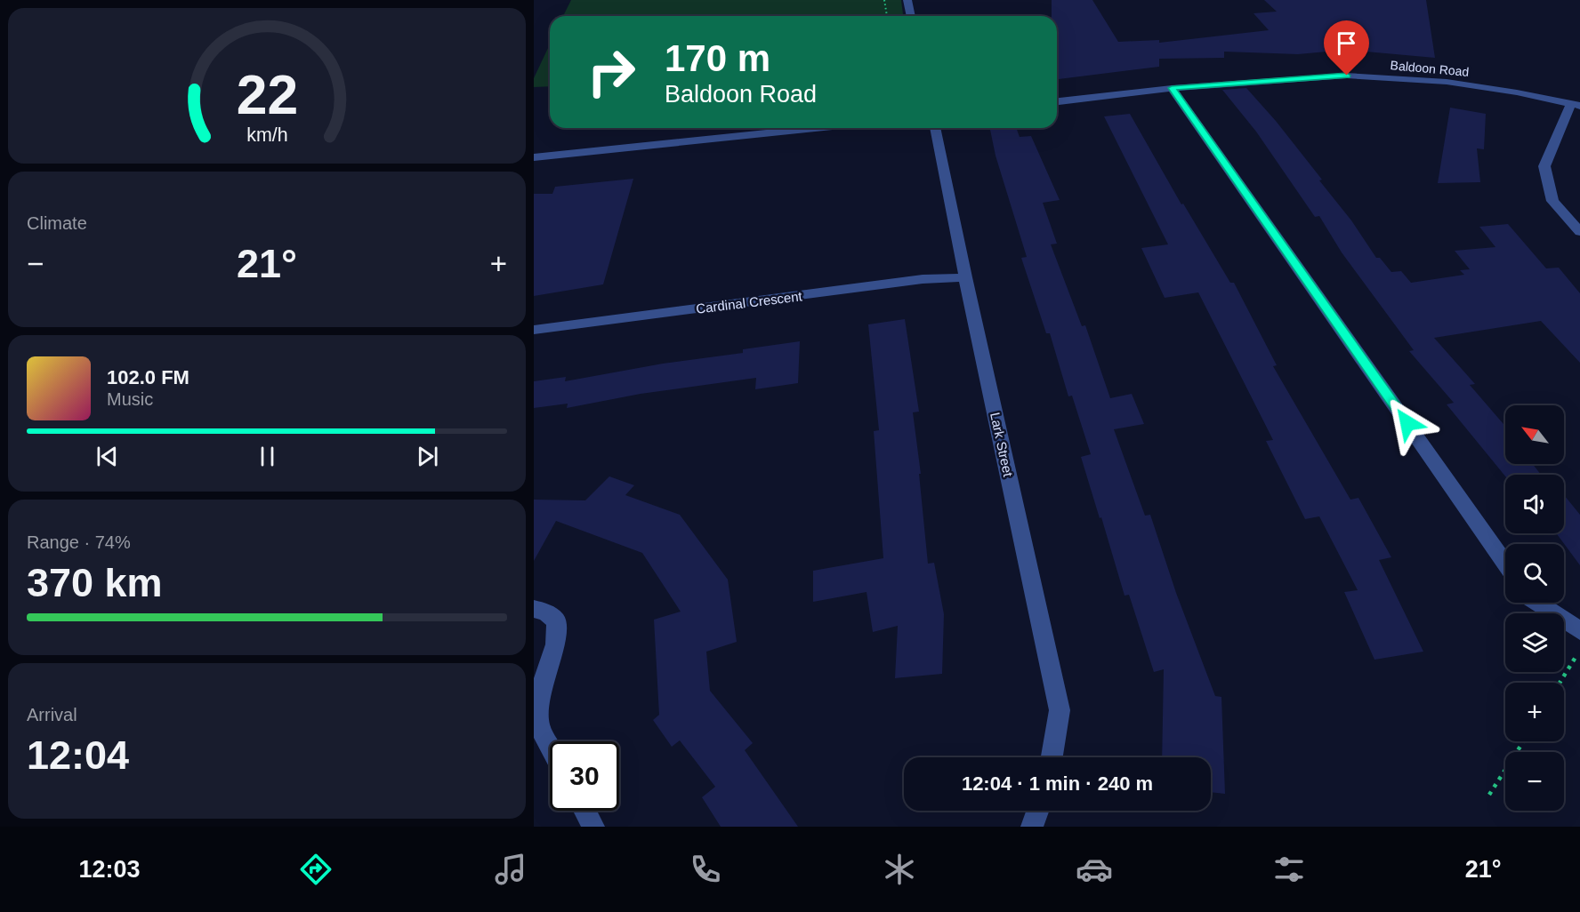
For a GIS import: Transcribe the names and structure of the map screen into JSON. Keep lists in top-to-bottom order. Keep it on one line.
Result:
{"streets":{"street":["Baldoon Road","Cardinal Crescent","Lark Street"]},"crossings":[["Cardinal Crescent","Lark Street"]],"north":"top left","page":{"turn":["170 m","Baldoon Road"],"tile":["Climate",["Range · 74%","370 km"],["Arrival","12:04"]],"heat":["−","21°","+"],"song":["102.0 FM","Music"],"map_buttons":["+","−"],"limit":"30","trip":"12:04 · 1 min · 240 m","tabs":["12:03","21°"],"gauge":["22","km/h"]}}
